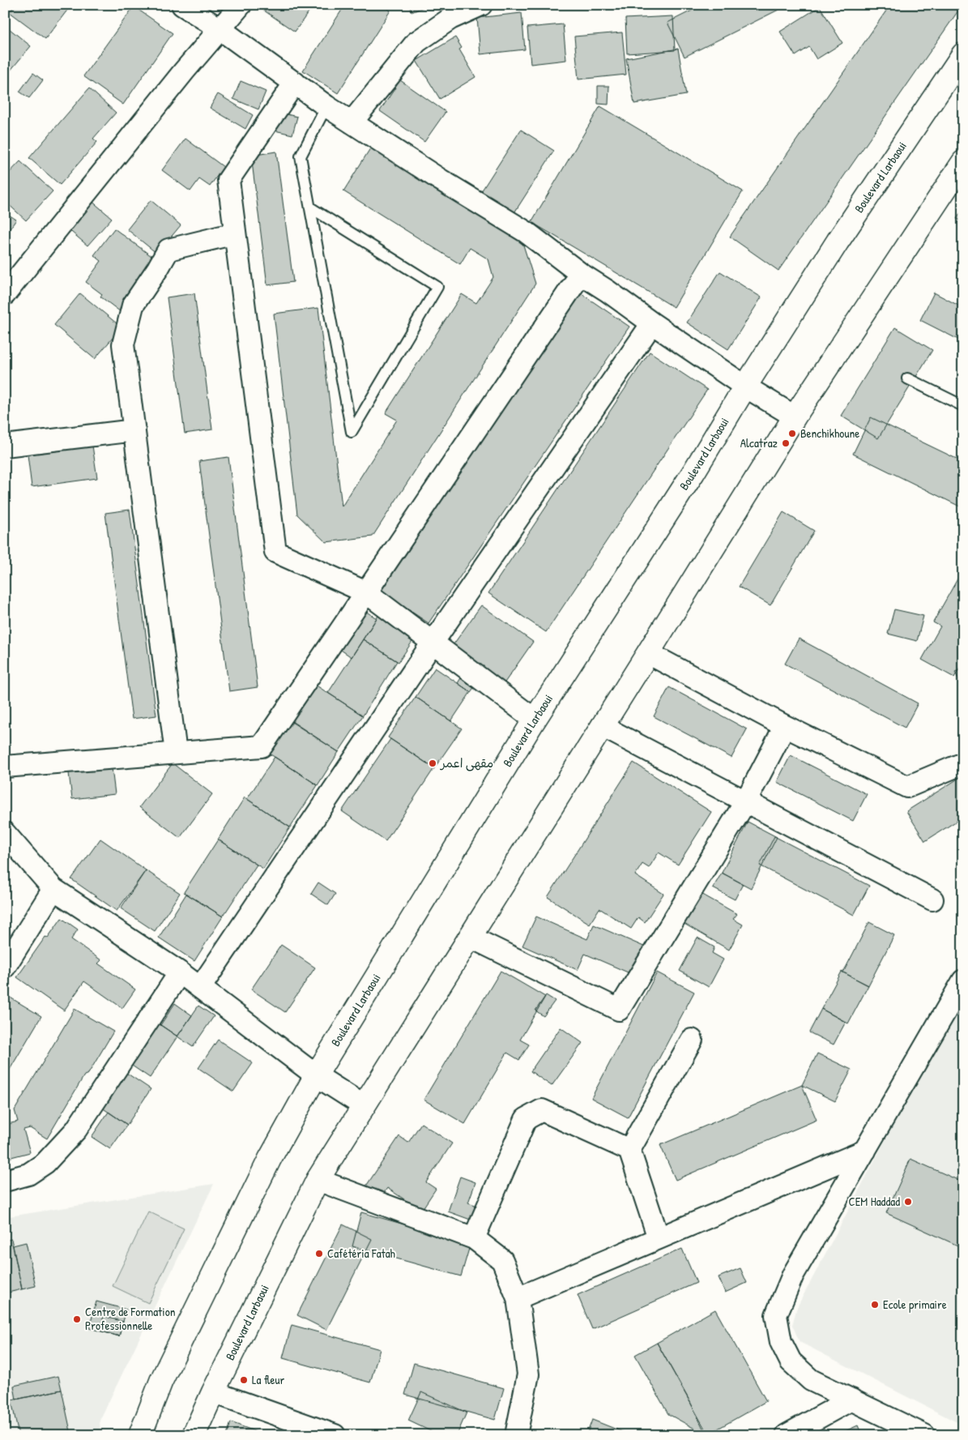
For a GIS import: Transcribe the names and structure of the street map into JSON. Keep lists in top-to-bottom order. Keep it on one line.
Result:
{"streets":{"main road":["Boulevard Larbaoui"]},"places":["Benchikhoune","Alcatraz","مقهى اعمر","CEM Haddad","Cafétéria Fatah","Ecole primaire","Centre de Formation Professionnelle","La fleur"]}
